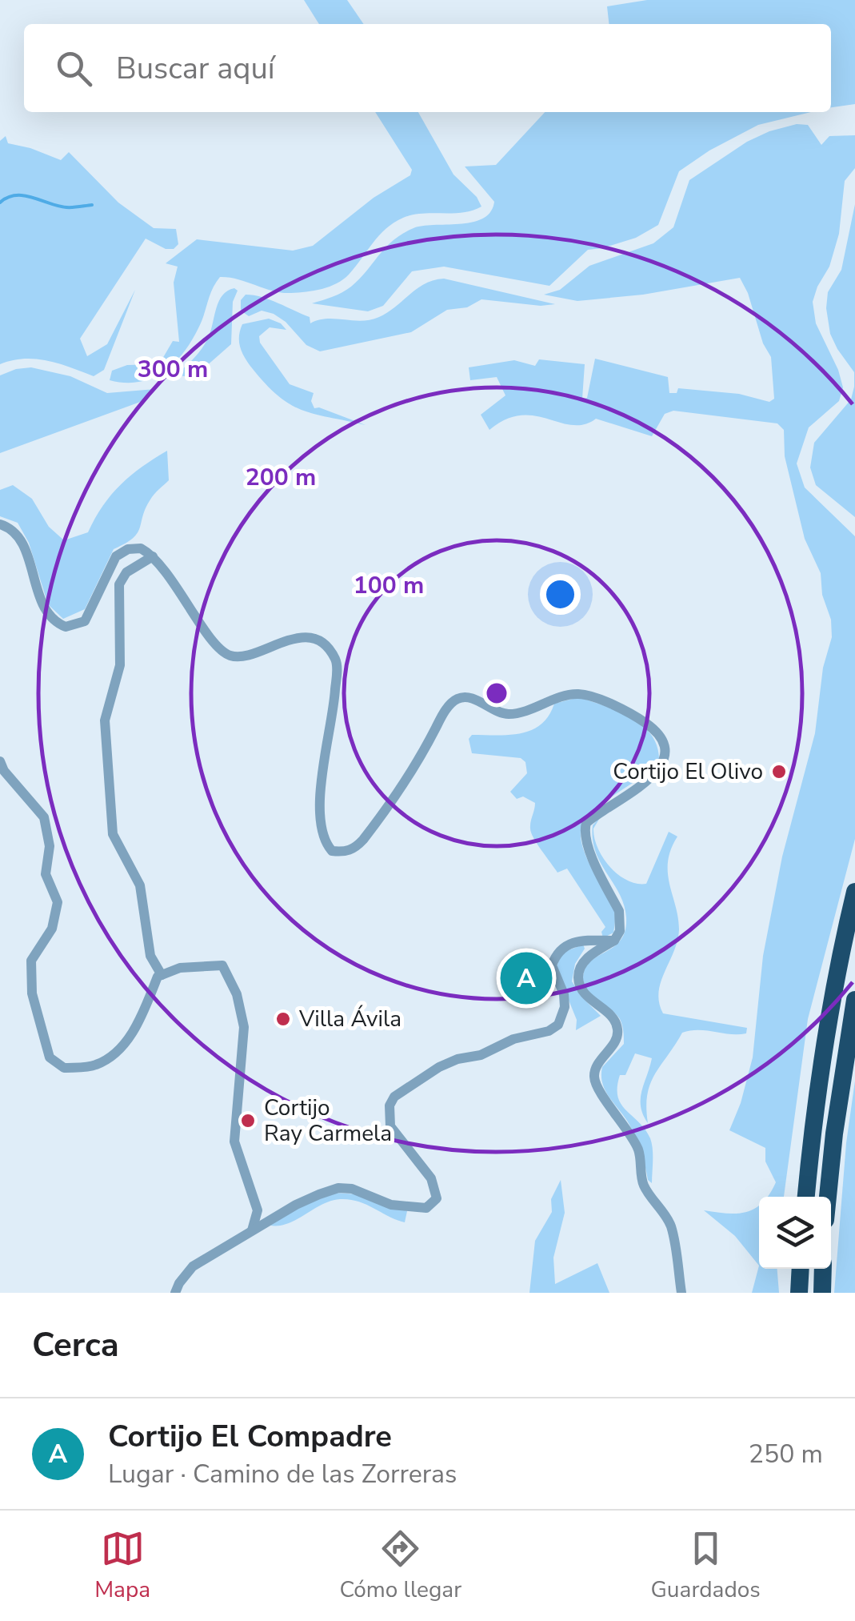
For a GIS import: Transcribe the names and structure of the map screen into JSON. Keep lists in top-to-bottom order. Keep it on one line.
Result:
{"places":["Cortijo El Olivo","Villa Ávila","Cortijo Ray Carmela"],"page":{"search":"Buscar aquí","pins":"A","heading":"Cerca","list":[{"mark":"A","name":"Cortijo El Compadre","note":"Lugar · Camino de las Zorreras","value":"250 m"}],"nav":["Mapa","Cómo llegar","Guardados"]},"rings":["300 m","200 m","100 m"]}
